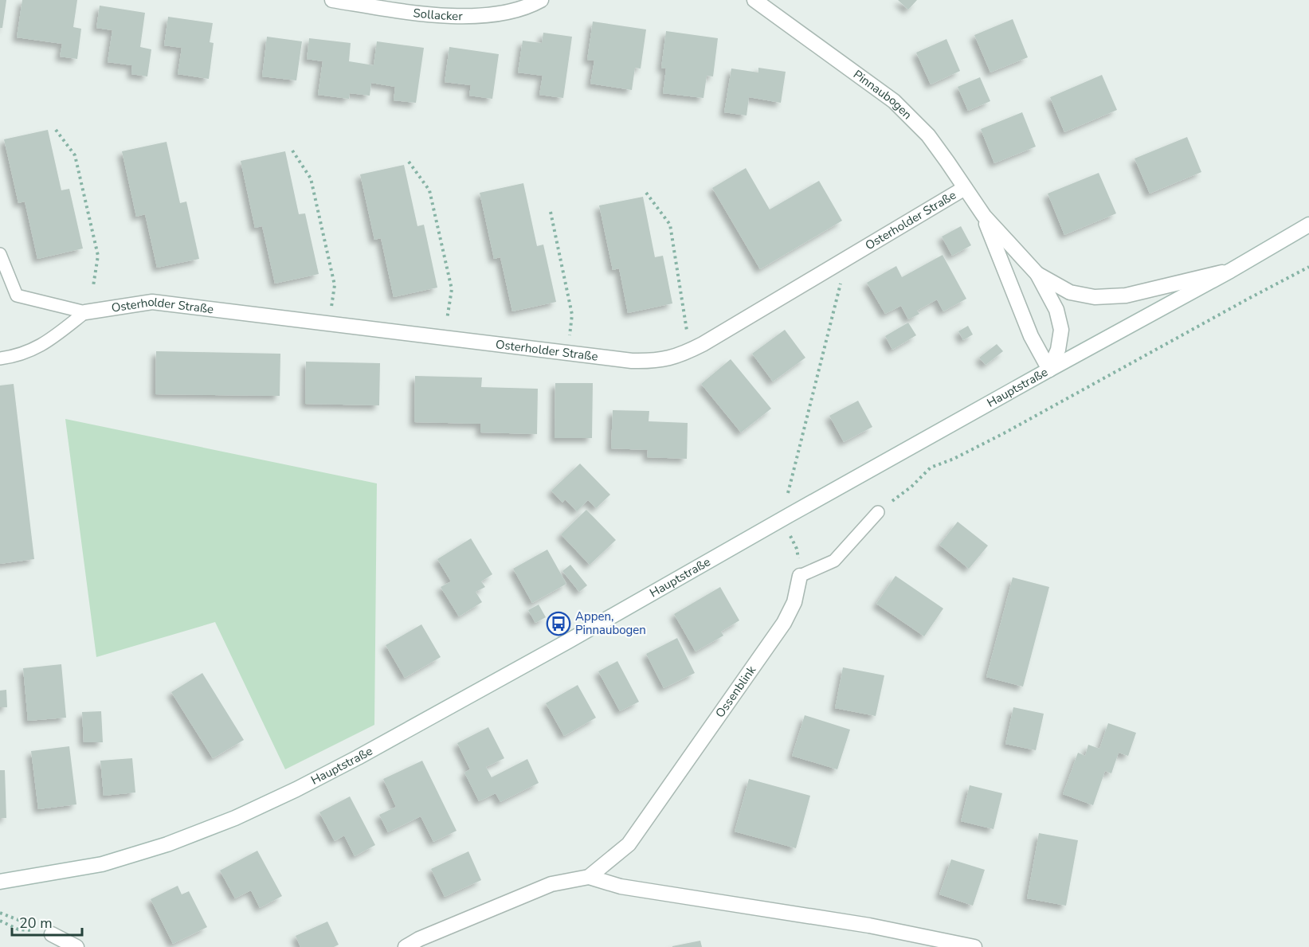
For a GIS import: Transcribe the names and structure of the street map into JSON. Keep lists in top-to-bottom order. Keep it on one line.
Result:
{"streets":{"street":["Sollacker","Pinnaubogen","Osterholder Straße","Hauptstraße","Ossenblink"]},"crossings":[["Pinnaubogen","Osterholder Straße"],["Pinnaubogen","Hauptstraße"]],"places":{"bus stop":["Appen, Pinnaubogen"]},"scale_bar":"20 m"}
